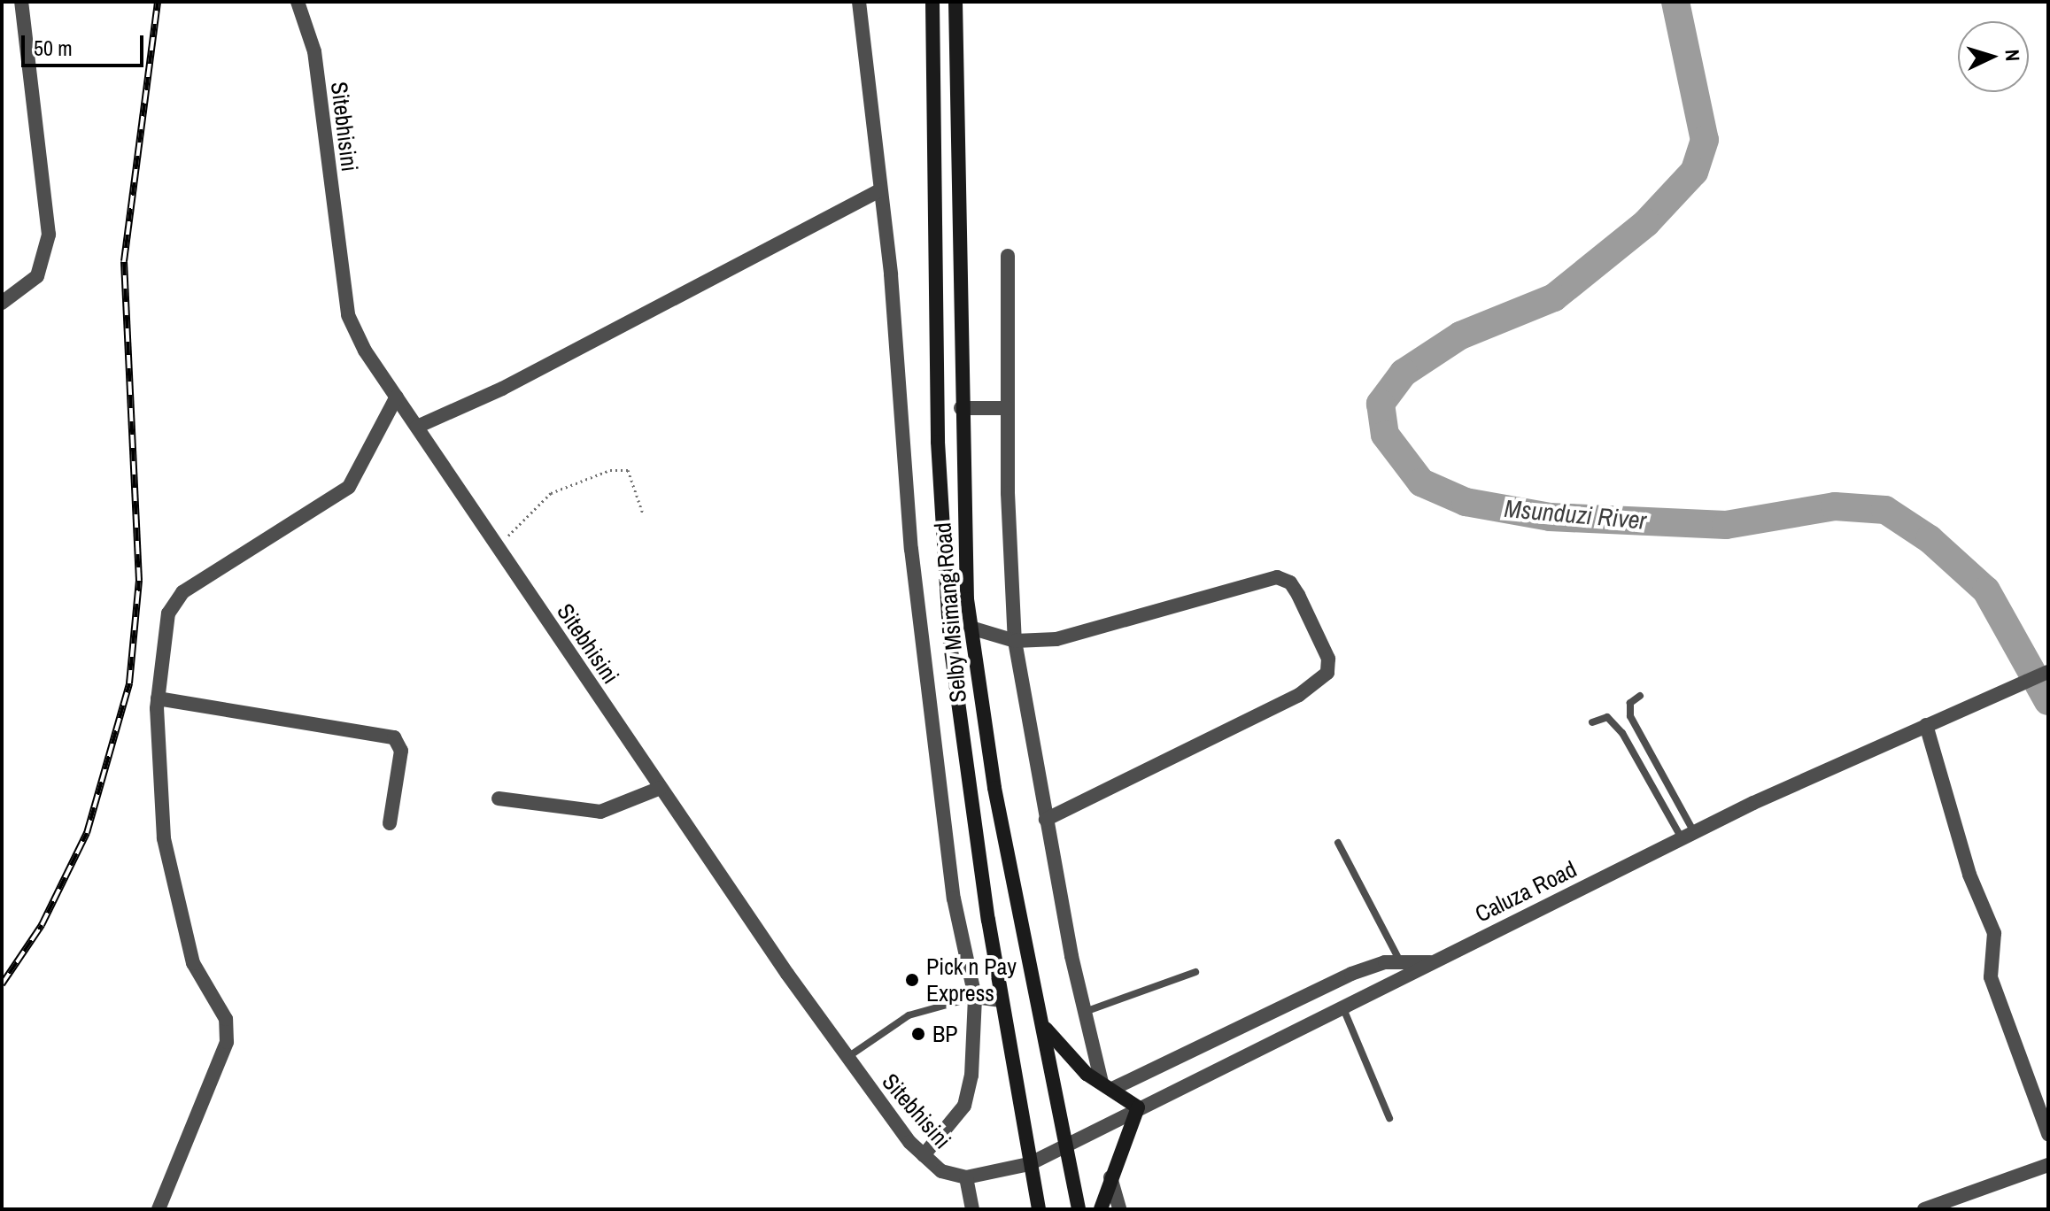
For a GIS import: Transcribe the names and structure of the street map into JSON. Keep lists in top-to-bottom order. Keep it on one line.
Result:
{"streets":{"main road":["Selby Msimang Road"],"street":["Sitebhisini","Caluza Road"]},"crossings":[["Selby Msimang Road","Caluza Road"]],"water":["Msunduzi River"],"places":["Pick n Pay Express","BP"],"scale_bar":"50 m","north":"right"}
